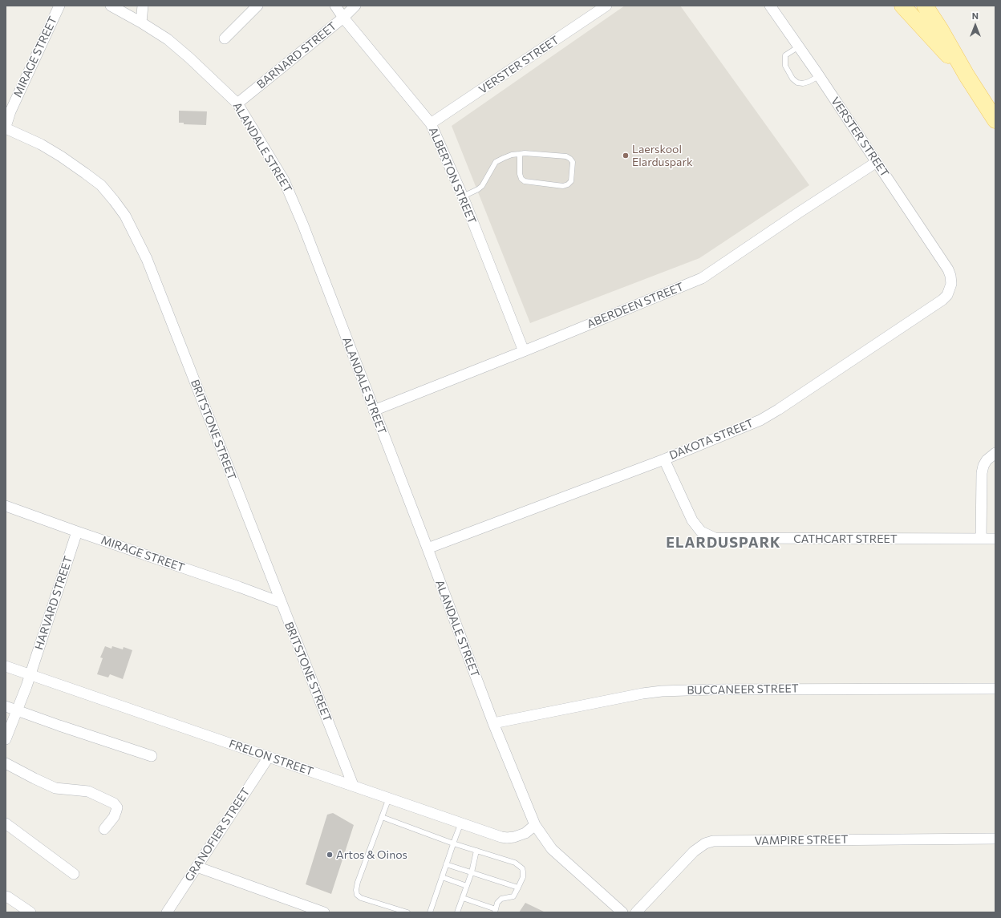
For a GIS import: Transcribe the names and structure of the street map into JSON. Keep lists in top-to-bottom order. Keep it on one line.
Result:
{"streets":{"street":["BARNARD STREET","MIRAGE STREET","VERSTER STREET","ALANDALE STREET","ALBERTON STREET","ABERDEEN STREET","BRITSTONE STREET","DAKOTA STREET","CATHCART STREET","HARVARD STREET","BUCCANEER STREET","FRELON STREET","GRANOFIER STREET","VAMPIRE STREET"]},"crossings":[["BARNARD STREET","ALANDALE STREET"],["BARNARD STREET","ALBERTON STREET"],["MIRAGE STREET","BRITSTONE STREET"],["MIRAGE STREET","HARVARD STREET"],["VERSTER STREET","ALBERTON STREET"],["VERSTER STREET","ABERDEEN STREET"],["VERSTER STREET","DAKOTA STREET"],["ALANDALE STREET","ABERDEEN STREET"],["ALANDALE STREET","DAKOTA STREET"],["ALANDALE STREET","BUCCANEER STREET"],["ALANDALE STREET","FRELON STREET"],["ALBERTON STREET","ABERDEEN STREET"],["BRITSTONE STREET","FRELON STREET"],["DAKOTA STREET","CATHCART STREET"],["HARVARD STREET","FRELON STREET"],["FRELON STREET","GRANOFIER STREET"]],"districts":["ELARDUSPARK"],"places":["Laerskool Elarduspark","Artos & Oinos"],"north":"top"}
